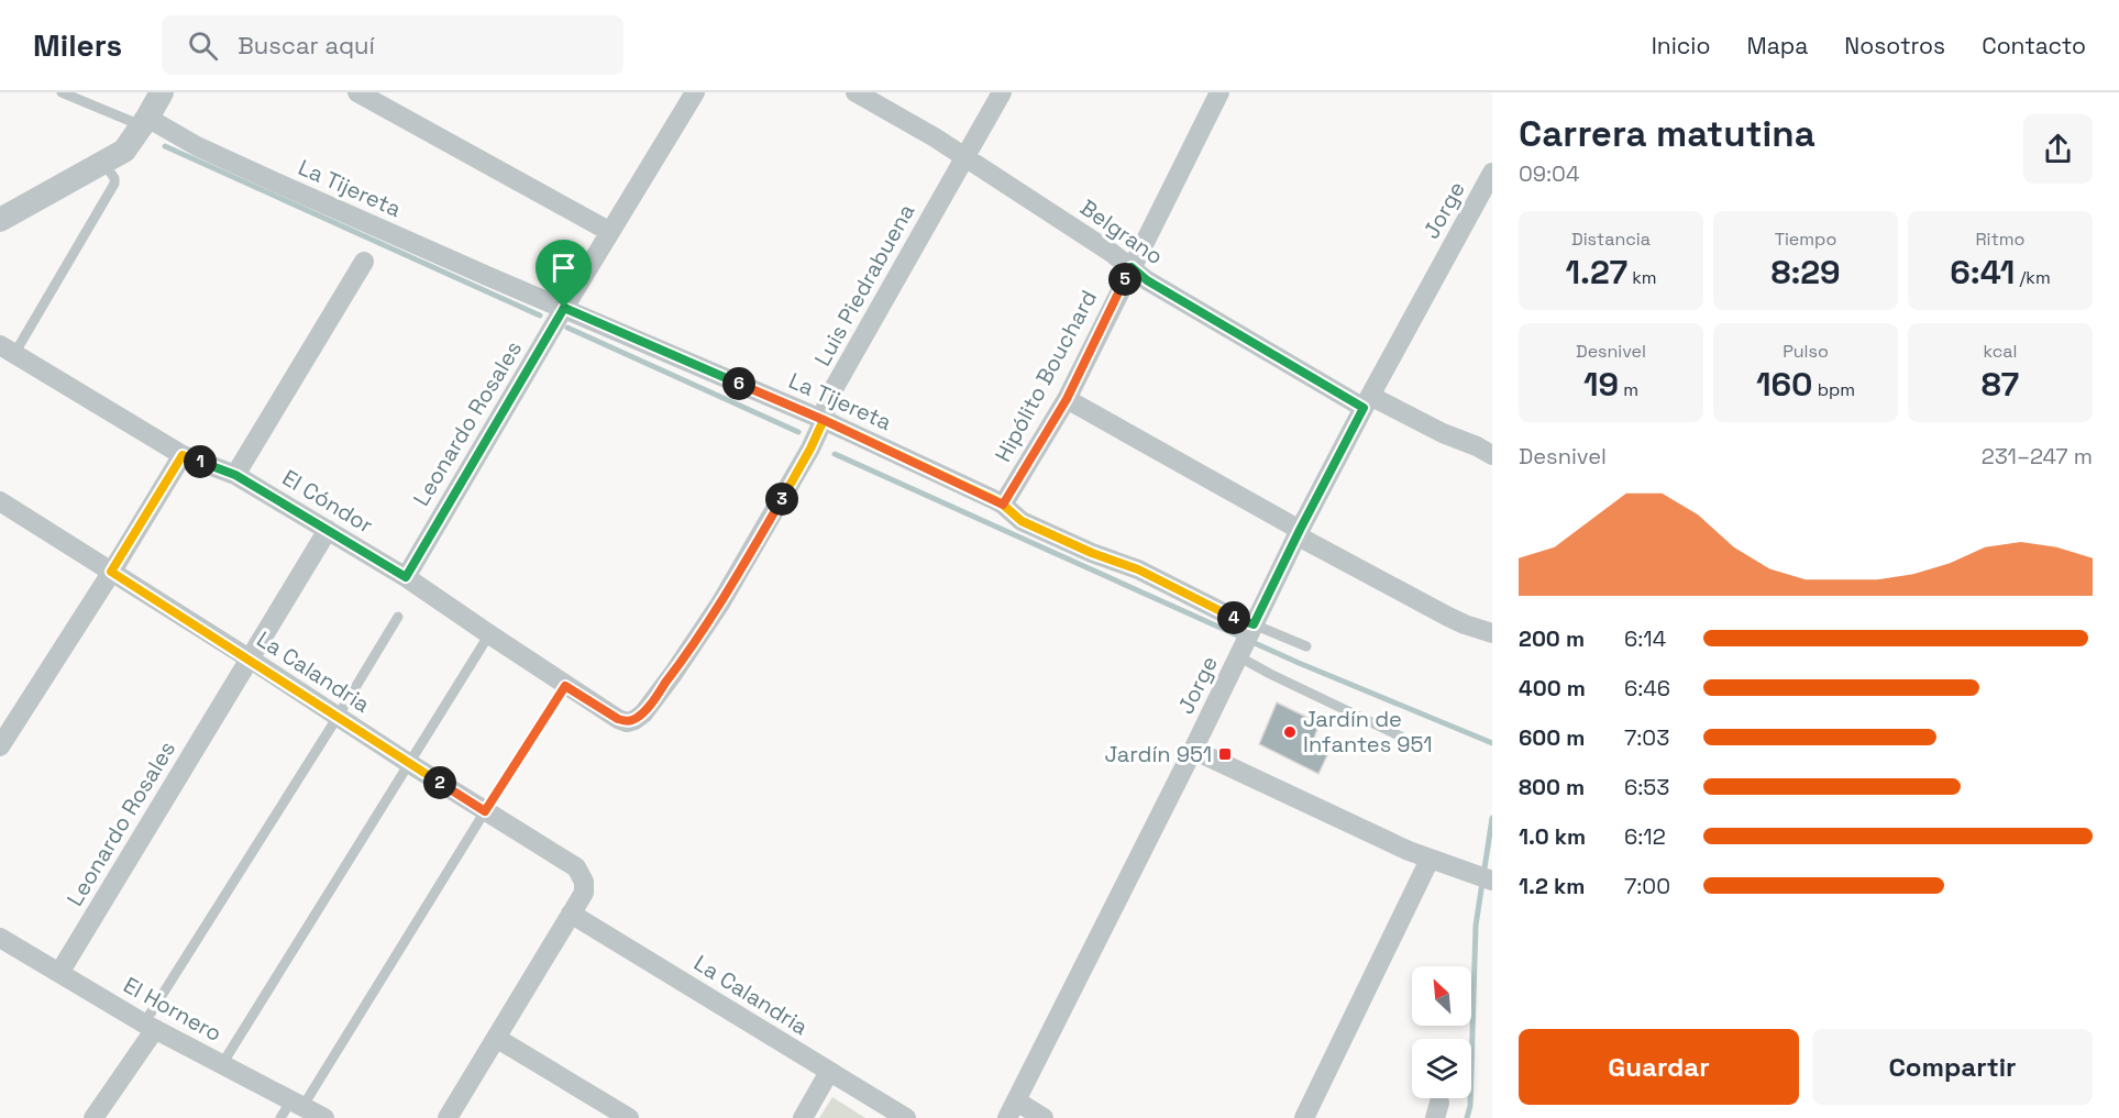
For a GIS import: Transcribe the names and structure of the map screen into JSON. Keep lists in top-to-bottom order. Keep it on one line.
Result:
{"streets":{"street":["La Tijereta","Jorge","Belgrano","Luis Piedrabuena","Hipólito Bouchard","Leonardo Rosales","El Cóndor","La Calandria","El Hornero"]},"crossings":[["La Tijereta","Jorge"],["La Tijereta","Luis Piedrabuena"],["La Tijereta","Hipólito Bouchard"],["La Tijereta","Leonardo Rosales"],["Jorge","Belgrano"],["Belgrano","Luis Piedrabuena"],["Belgrano","Hipólito Bouchard"],["Luis Piedrabuena","El Cóndor"],["Leonardo Rosales","El Cóndor"],["Leonardo Rosales","La Calandria"],["Leonardo Rosales","El Hornero"]],"places":{"other":["Jardín de Infantes 951"],"transit":["Jardín 951"]},"north":"top left","page":{"header":"Milers","search":"Buscar aquí","nav":["Inicio","Mapa","Nosotros","Contacto"],"heading":["Carrera matutina","09:04"],"stats":[["Distancia","1.27 km"],["Tiempo","8:29"],["Ritmo","6:41 /km"],["Desnivel","19 m"],["Pulso","160 bpm"],["kcal","87"]],"pins":["5","6","1","3","4","2"],"chart":["Desnivel","231–247 m"],"list":[{"name":"200 m","note":"6:14"},{"name":"400 m","note":"6:46"},{"name":"600 m","note":"7:03"},{"name":"800 m","note":"6:53"},{"name":"1.0 km","note":"6:12"},{"name":"1.2 km","note":"7:00"}],"buttons":["Guardar","Compartir"]}}
